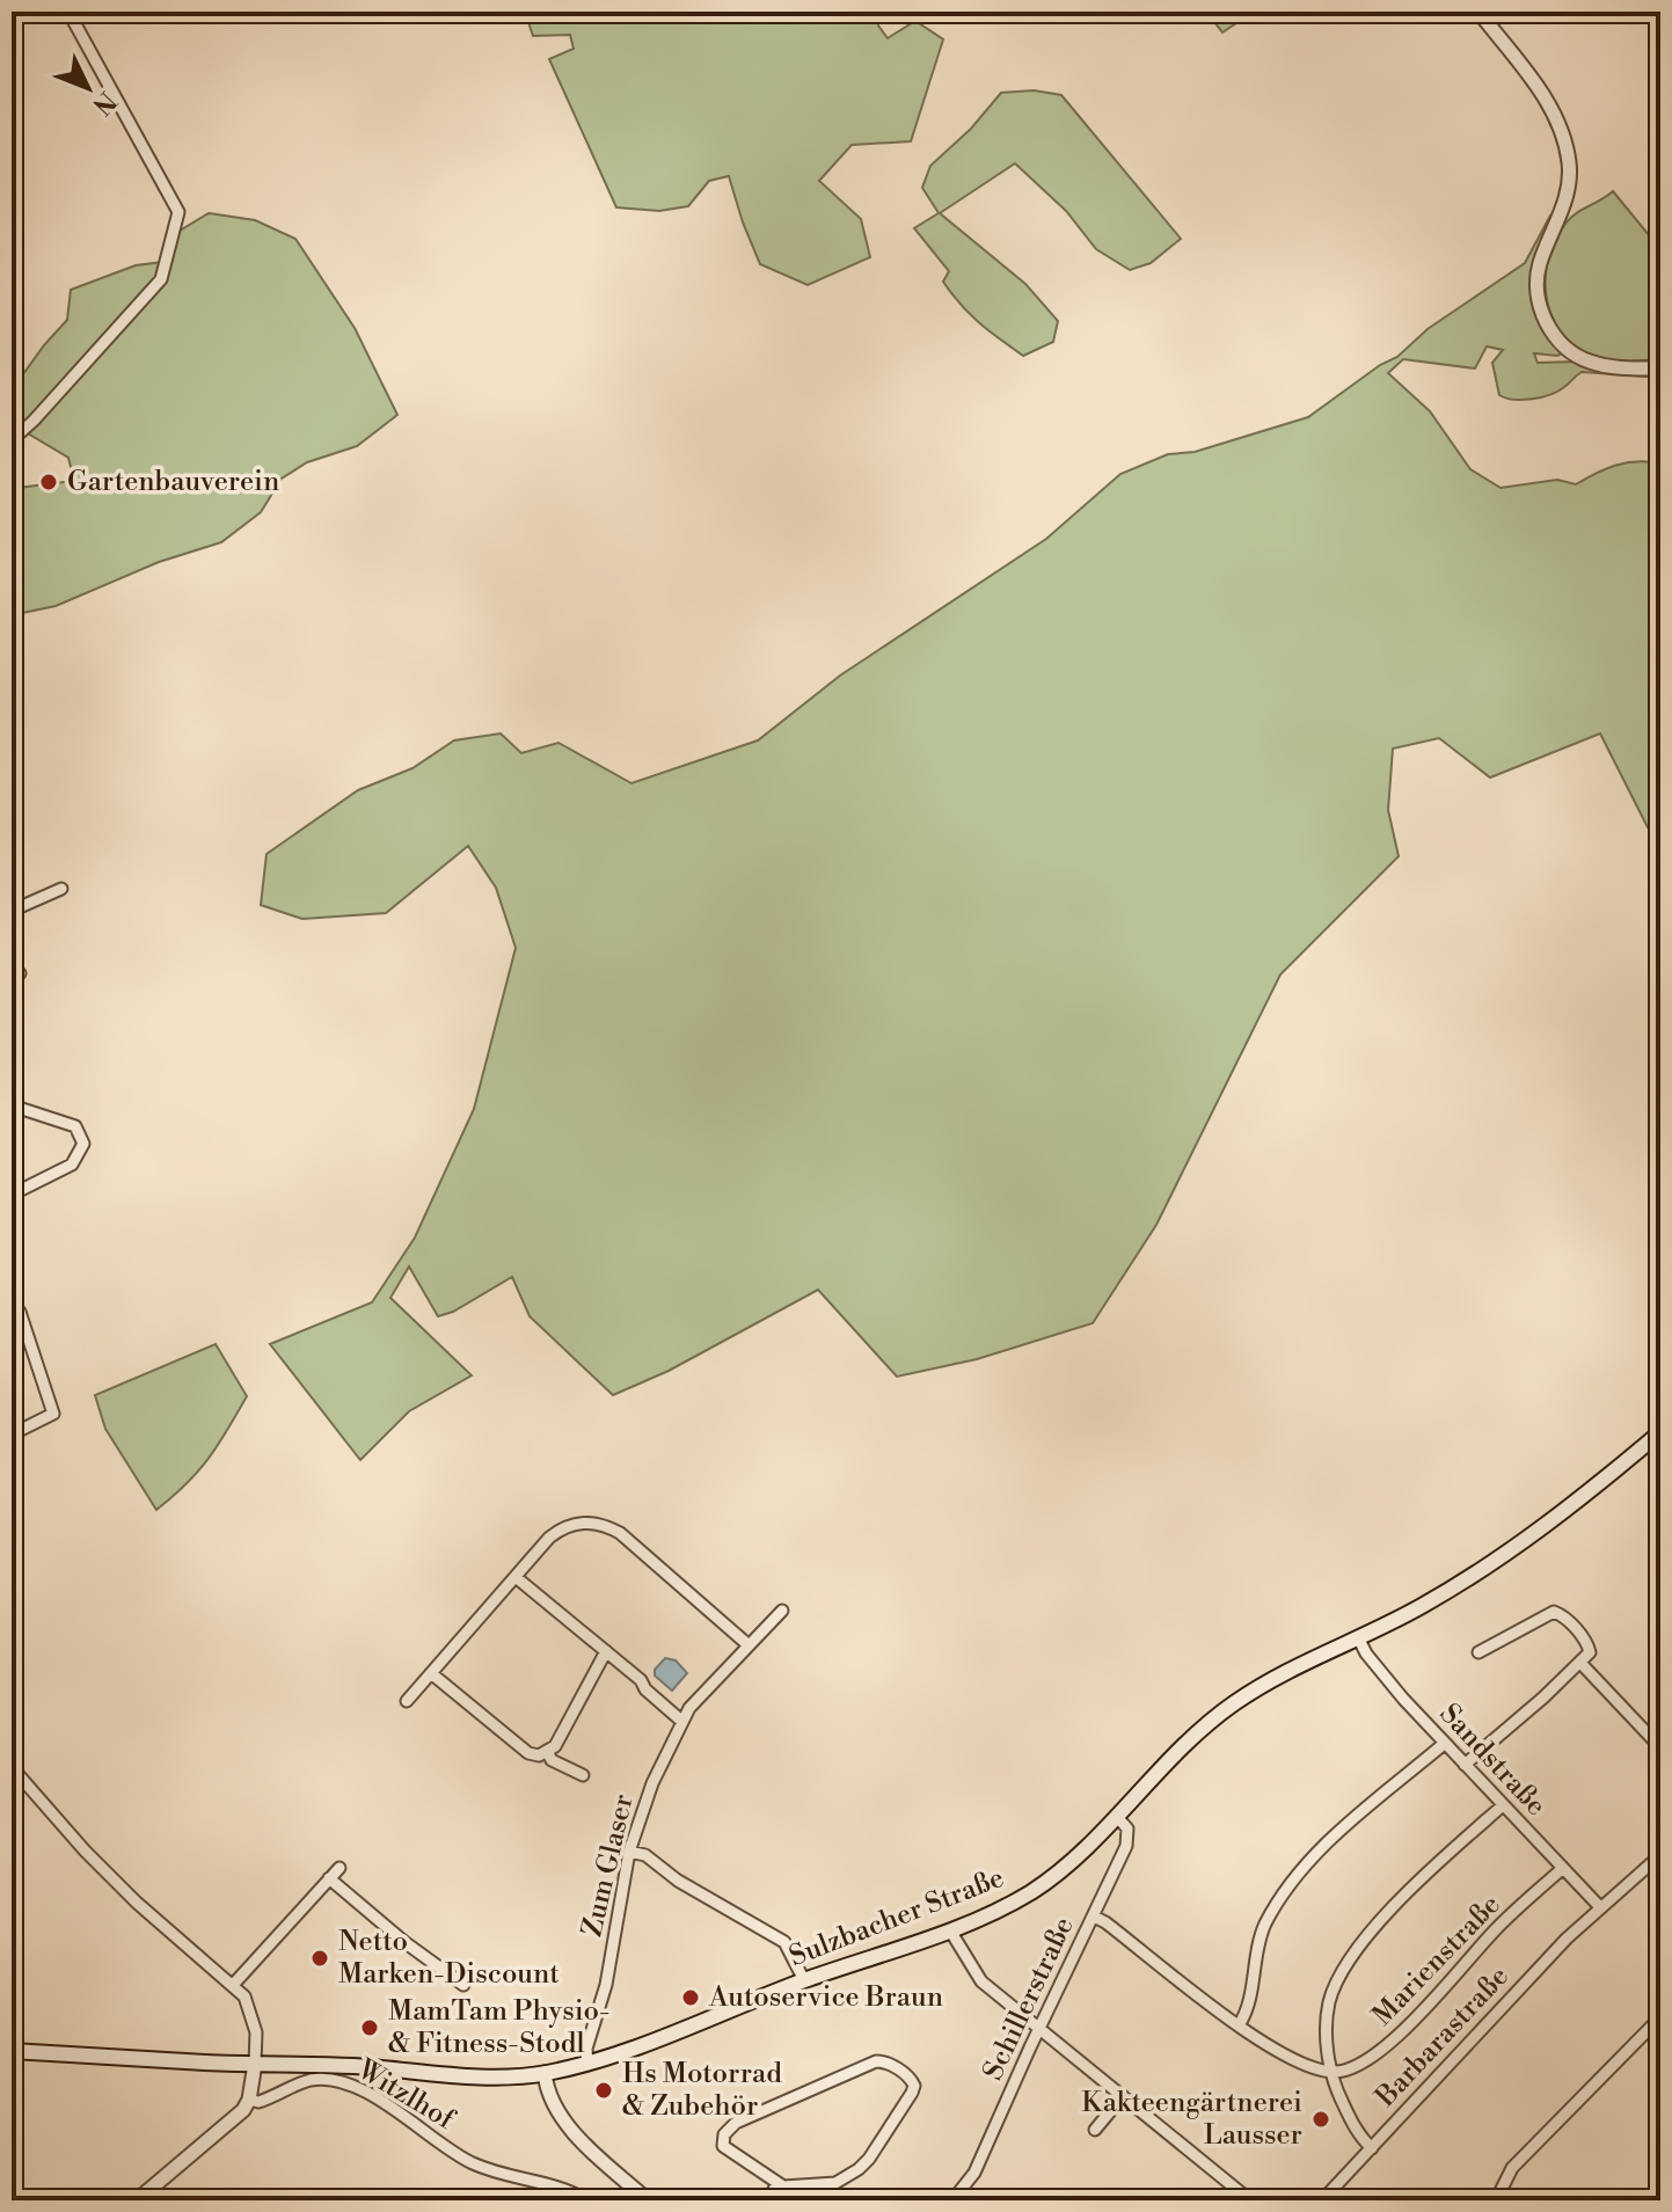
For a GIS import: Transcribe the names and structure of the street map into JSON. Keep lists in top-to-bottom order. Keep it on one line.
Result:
{"streets":{"main road":["Sulzbacher Straße"],"street":["Sandstraße","Zum Glaser","Marienstraße","Schillerstraße","Barbarastraße","Witzlhof"]},"crossings":[["Sandstraße","Sulzbacher Straße"],["Sandstraße","Marienstraße"],["Sandstraße","Barbarastraße"],["Zum Glaser","Sulzbacher Straße"],["Sulzbacher Straße","Schillerstraße"]],"places":["Gartenbauverein","Netto Marken-Discount","Autoservice Braun","MamTam Physio- & Fitness-Stodl","Hs Motorrad & Zubehör","Kakteengärtnerei Lausser"],"north":"bottom right"}
